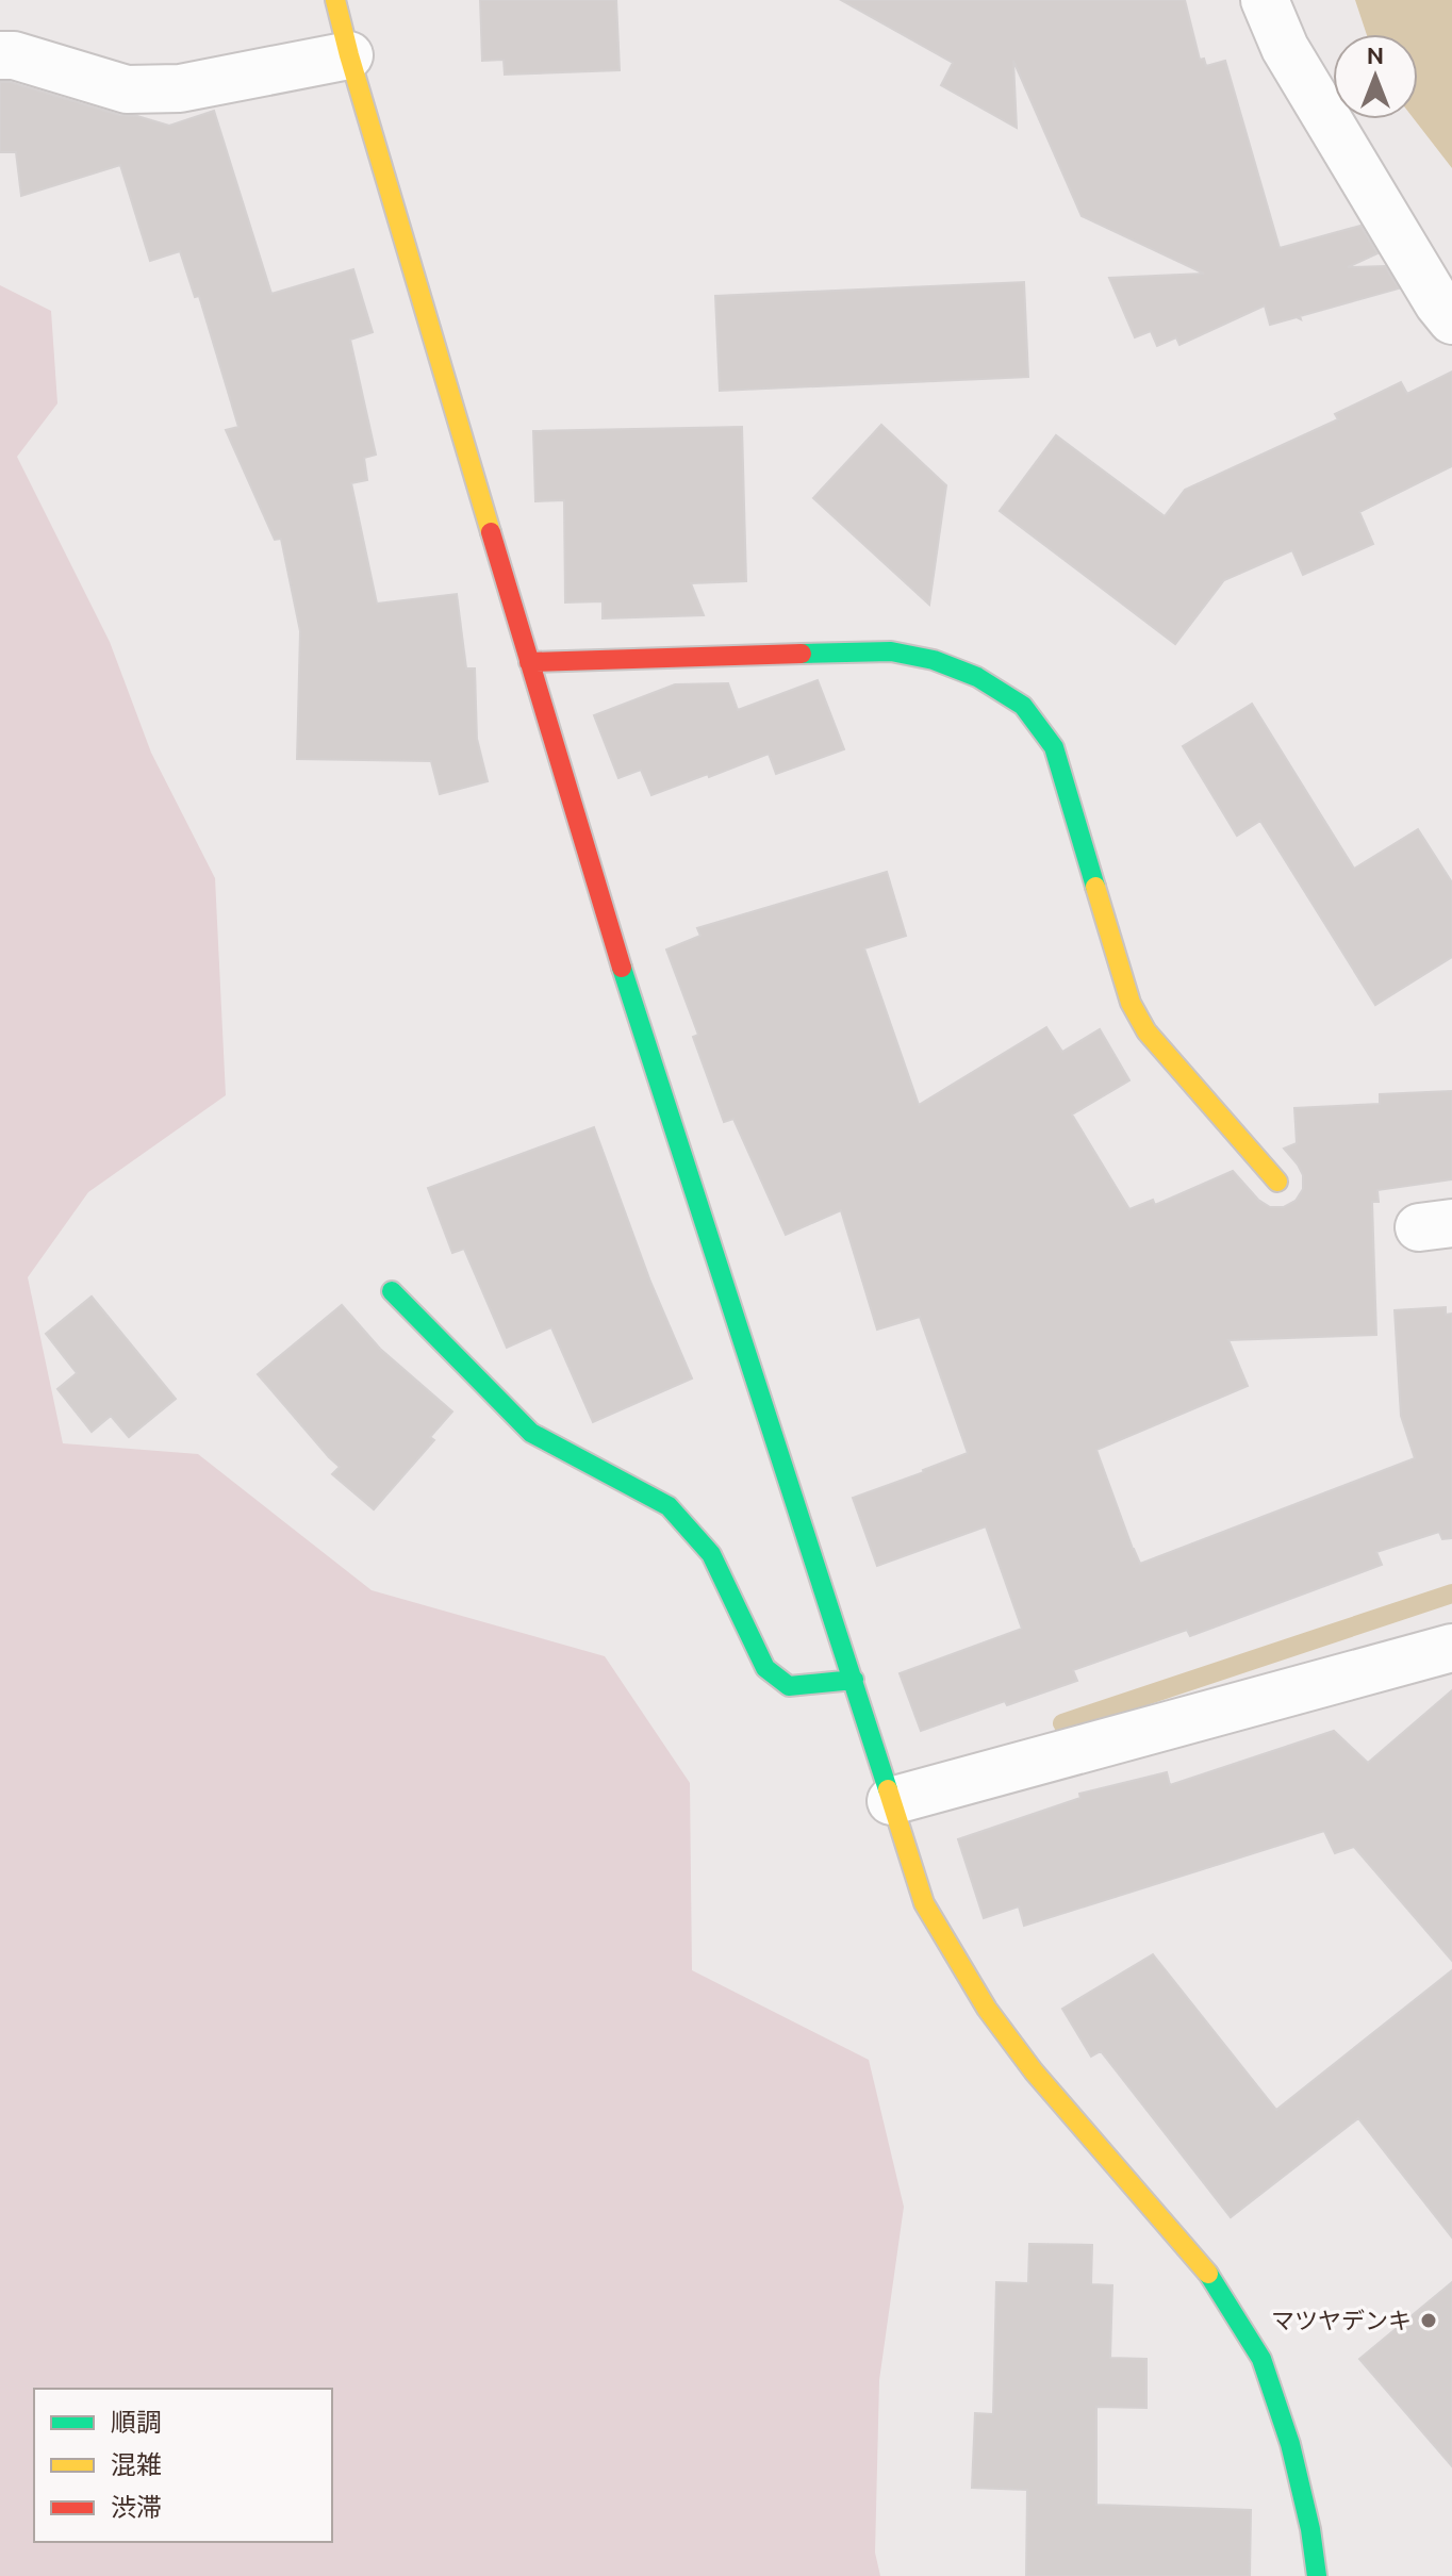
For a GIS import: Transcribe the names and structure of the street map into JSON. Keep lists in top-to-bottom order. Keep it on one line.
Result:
{"places":["マツヤデンキ"],"legend":["順調","混雑","渋滞"],"north":"top"}
